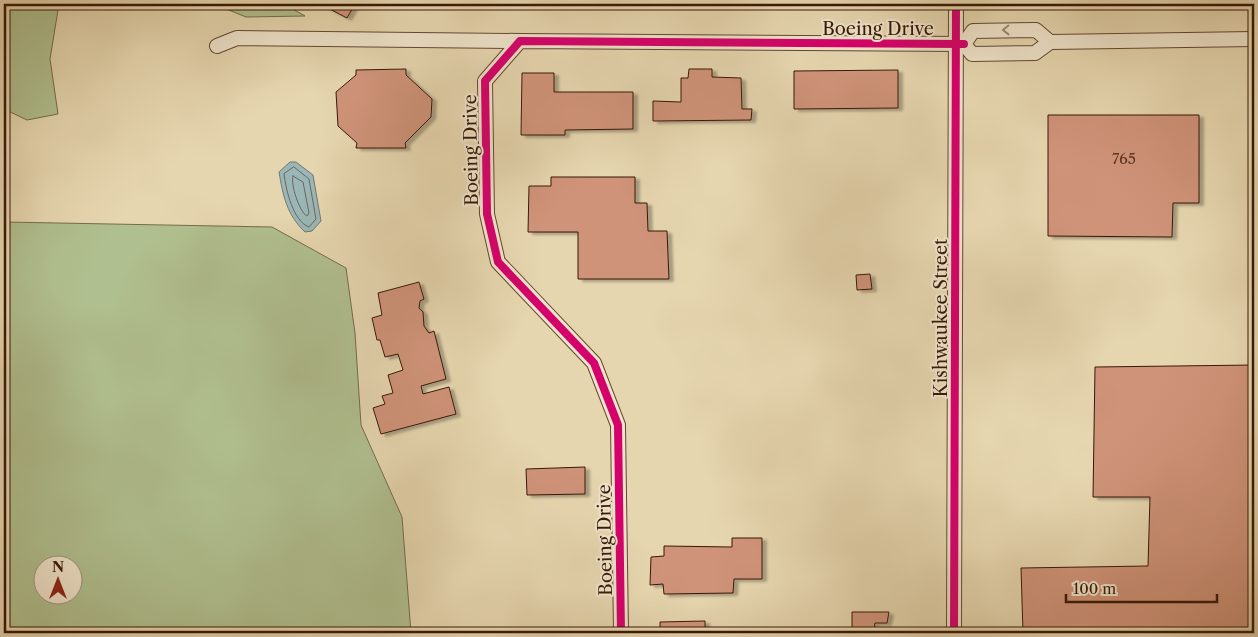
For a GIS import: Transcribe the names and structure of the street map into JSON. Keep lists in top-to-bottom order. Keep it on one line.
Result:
{"streets":{"street":["Boeing Drive","Kishwaukee Street"]},"crossings":[["Boeing Drive","Kishwaukee Street"]],"house_numbers":["765"],"scale_bar":"100 m","north":"top"}
